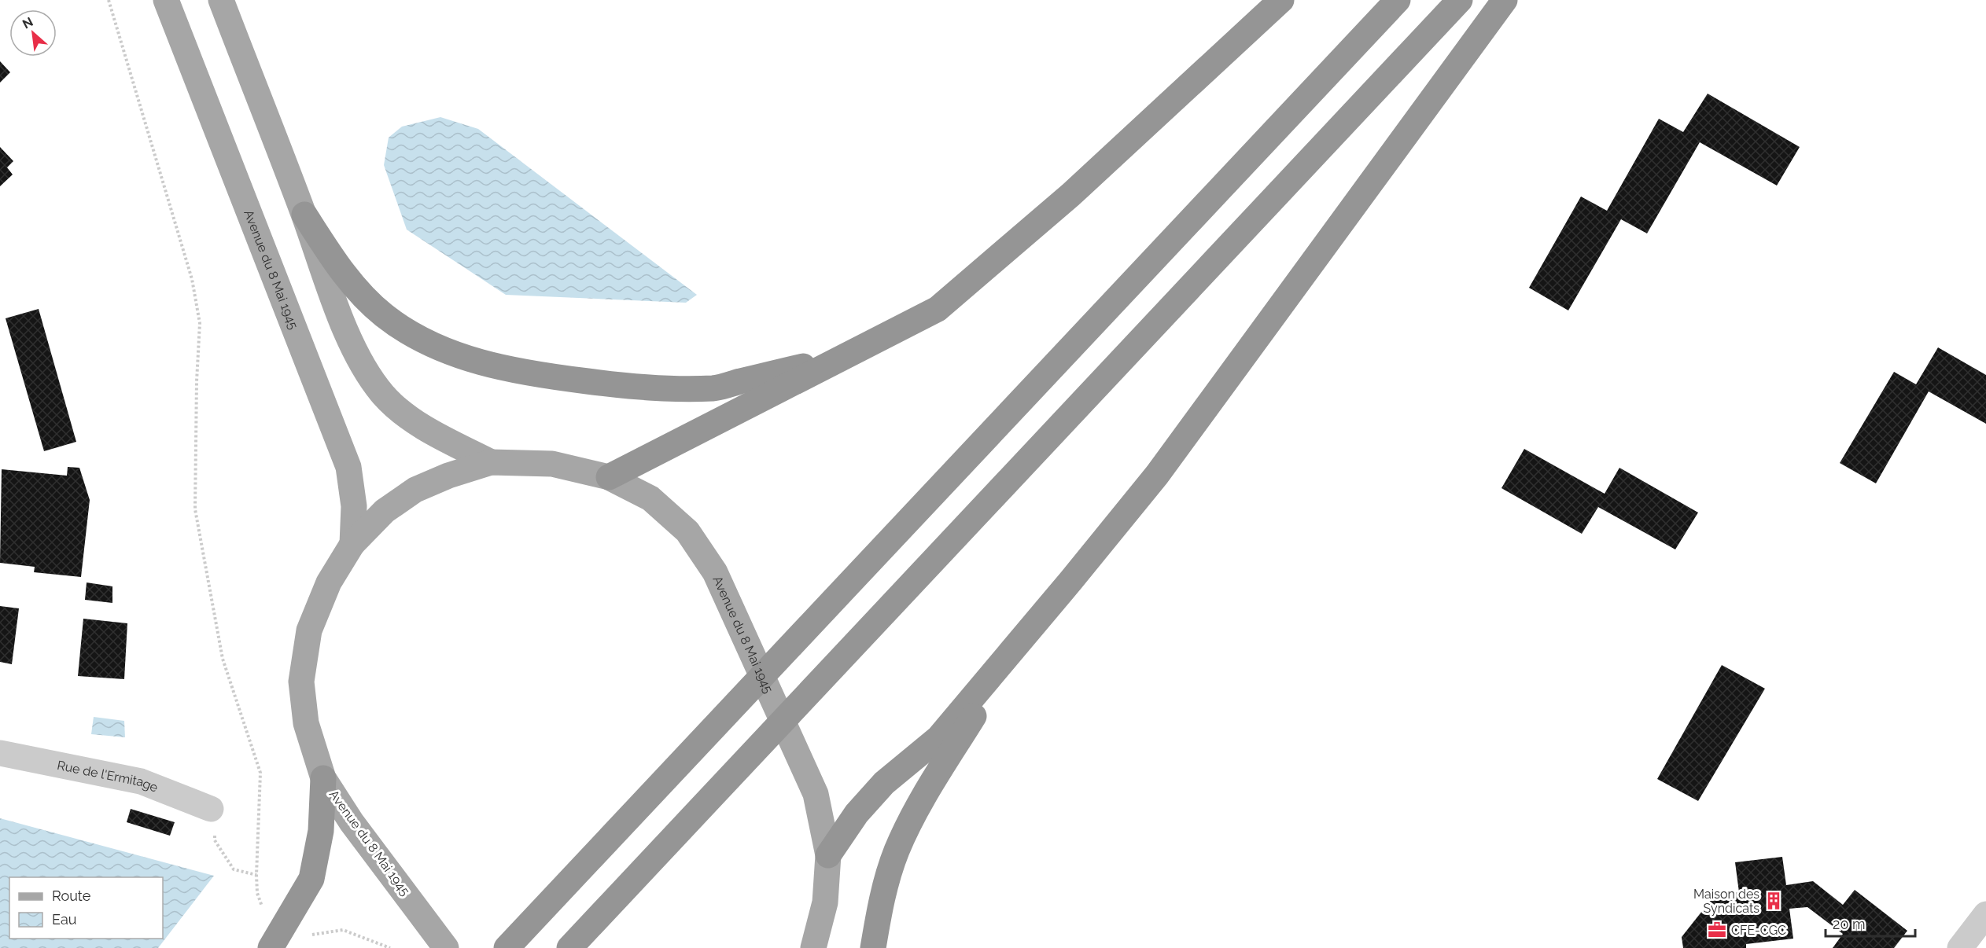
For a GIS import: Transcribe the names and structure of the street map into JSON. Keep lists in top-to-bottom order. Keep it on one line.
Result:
{"streets":{"main road":["Avenue du 8 Mai 1945"],"street":["Rue de l'Ermitage"]},"places":{"building":["Maison des Syndicats"],"office":["CFE-CGC"]},"legend":["Route","Eau"],"scale_bar":"20 m","north":"top left"}
